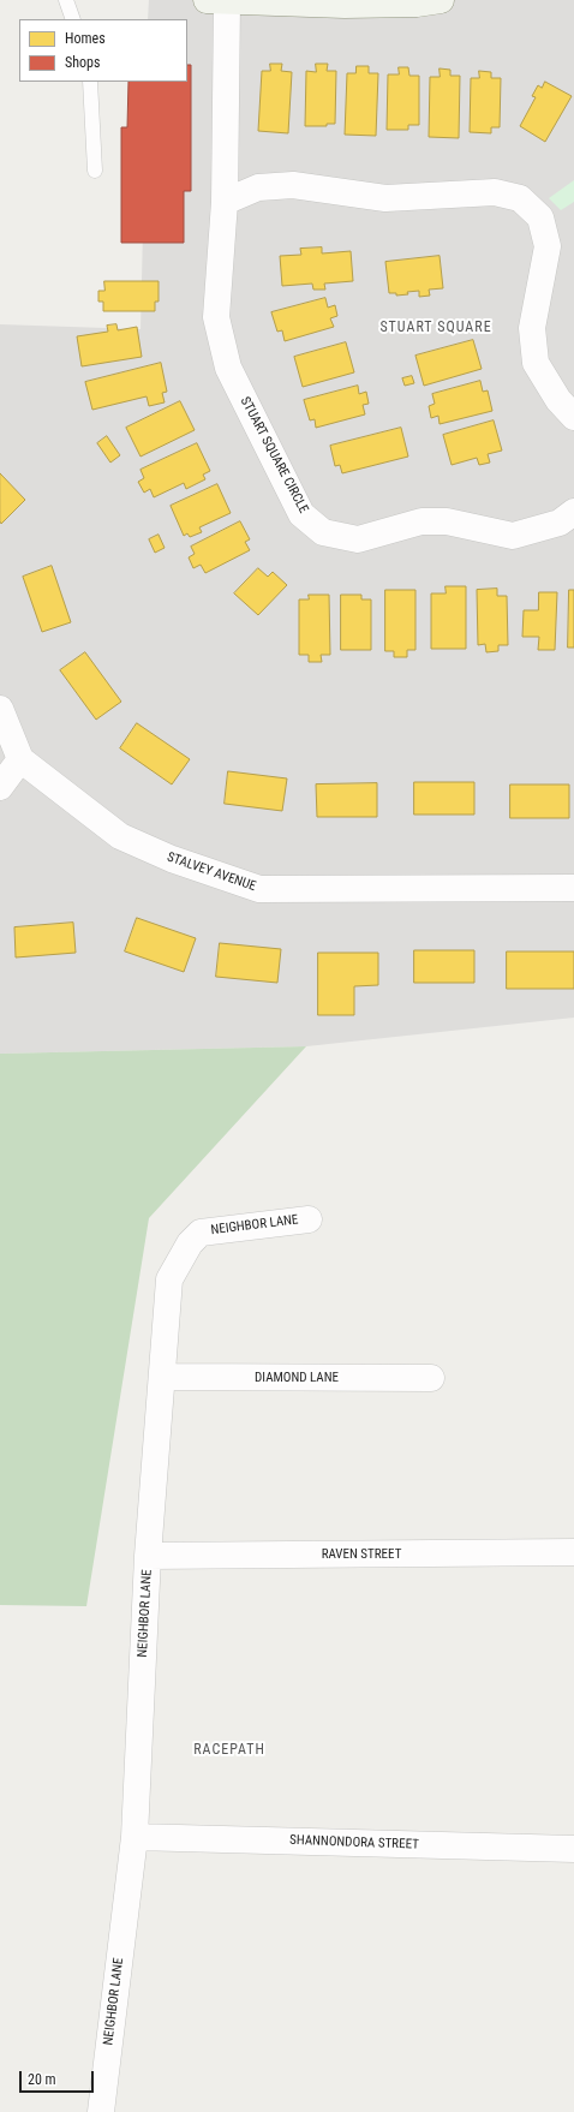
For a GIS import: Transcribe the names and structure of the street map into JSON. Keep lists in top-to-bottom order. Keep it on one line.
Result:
{"streets":{"street":["STUART SQUARE CIRCLE","STALVEY AVENUE","NEIGHBOR LANE","DIAMOND LANE","RAVEN STREET","SHANNONDORA STREET"]},"crossings":[["NEIGHBOR LANE","DIAMOND LANE"],["NEIGHBOR LANE","RAVEN STREET"],["NEIGHBOR LANE","SHANNONDORA STREET"]],"districts":["STUART SQUARE","RACEPATH"],"legend":["Homes","Shops"],"scale_bar":"20 m"}
